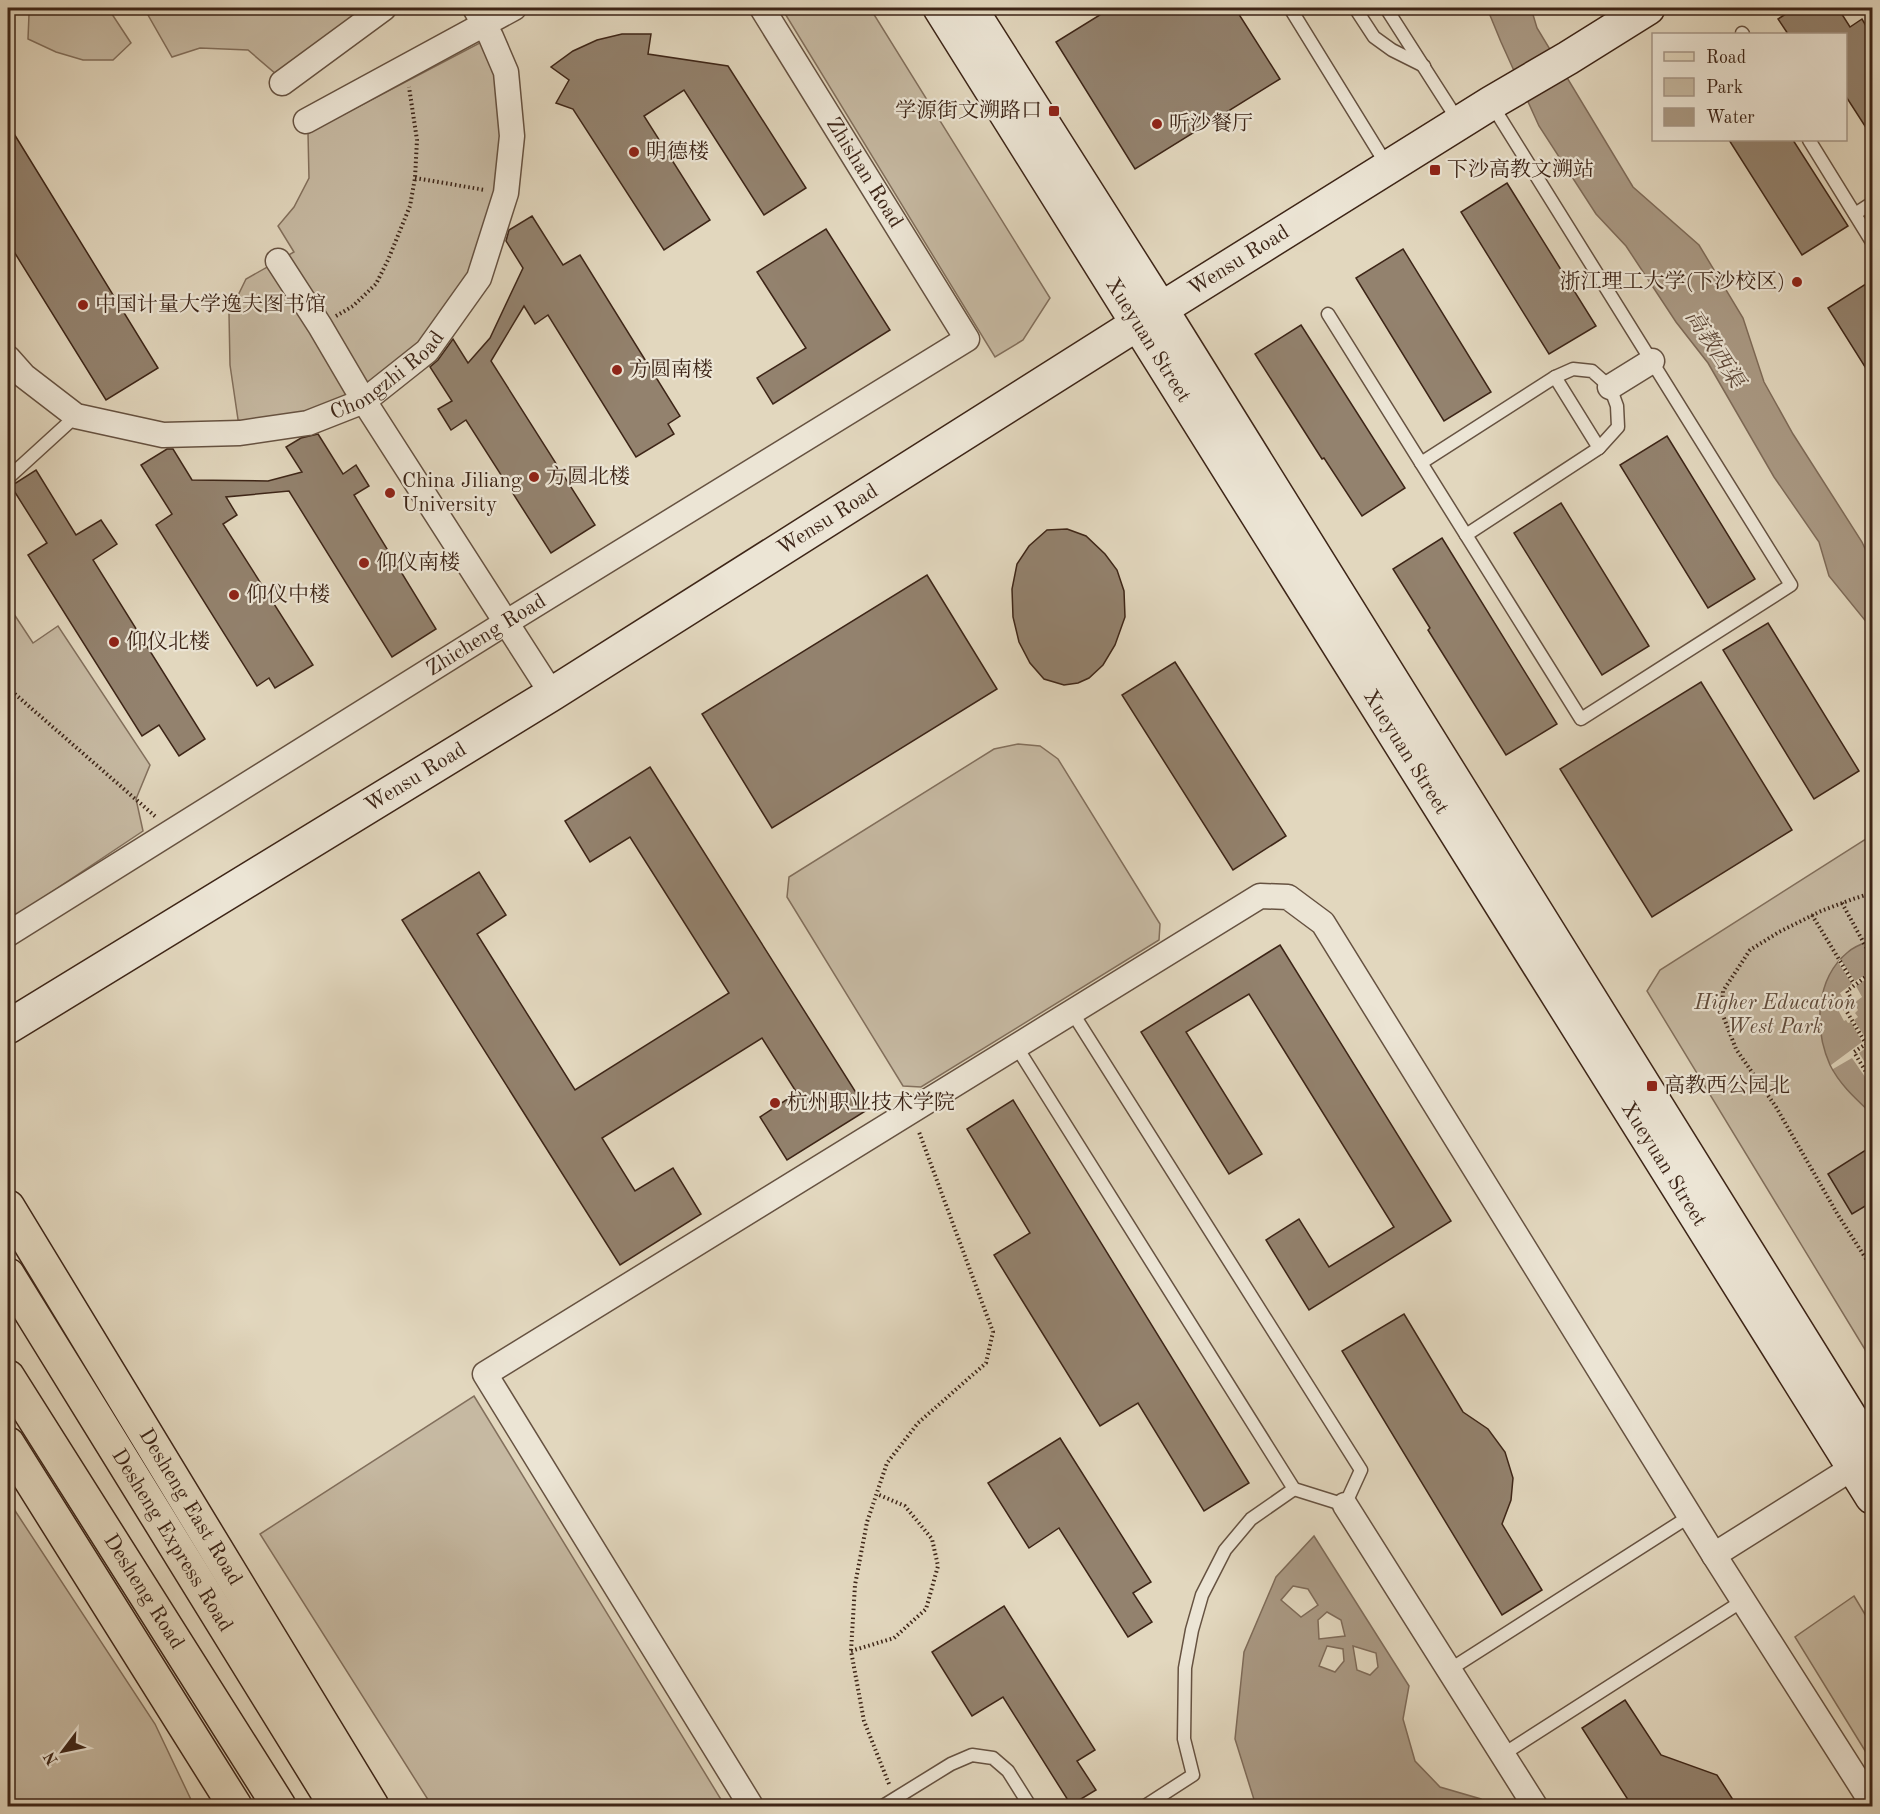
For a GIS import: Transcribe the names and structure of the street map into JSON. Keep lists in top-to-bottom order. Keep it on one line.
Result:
{"streets":{"main road":["Wensu Road","Xueyuan Street","Desheng East Road","Desheng Express Road","Desheng Road"],"street":["Zhishan Road","Chongzhi Road","Zhicheng Road"]},"crossings":[["Zhishan Road","Zhicheng Road"],["Wensu Road","Xueyuan Street"]],"water":["高教西渠"],"parks":["Higher Education West Park"],"places":{"transit":["学源街文溯路口","下沙高教文溯站","高教西公园北"],"other":["听沙餐厅","明德楼","浙江理工大学(下沙校区)","中国计量大学逸夫图书馆","方圆南楼","方圆北楼","China Jiliang University","仰仪南楼","仰仪中楼","仰仪北楼","杭州职业技术学院"]},"legend":["Road","Park","Water"],"north":"bottom left"}
